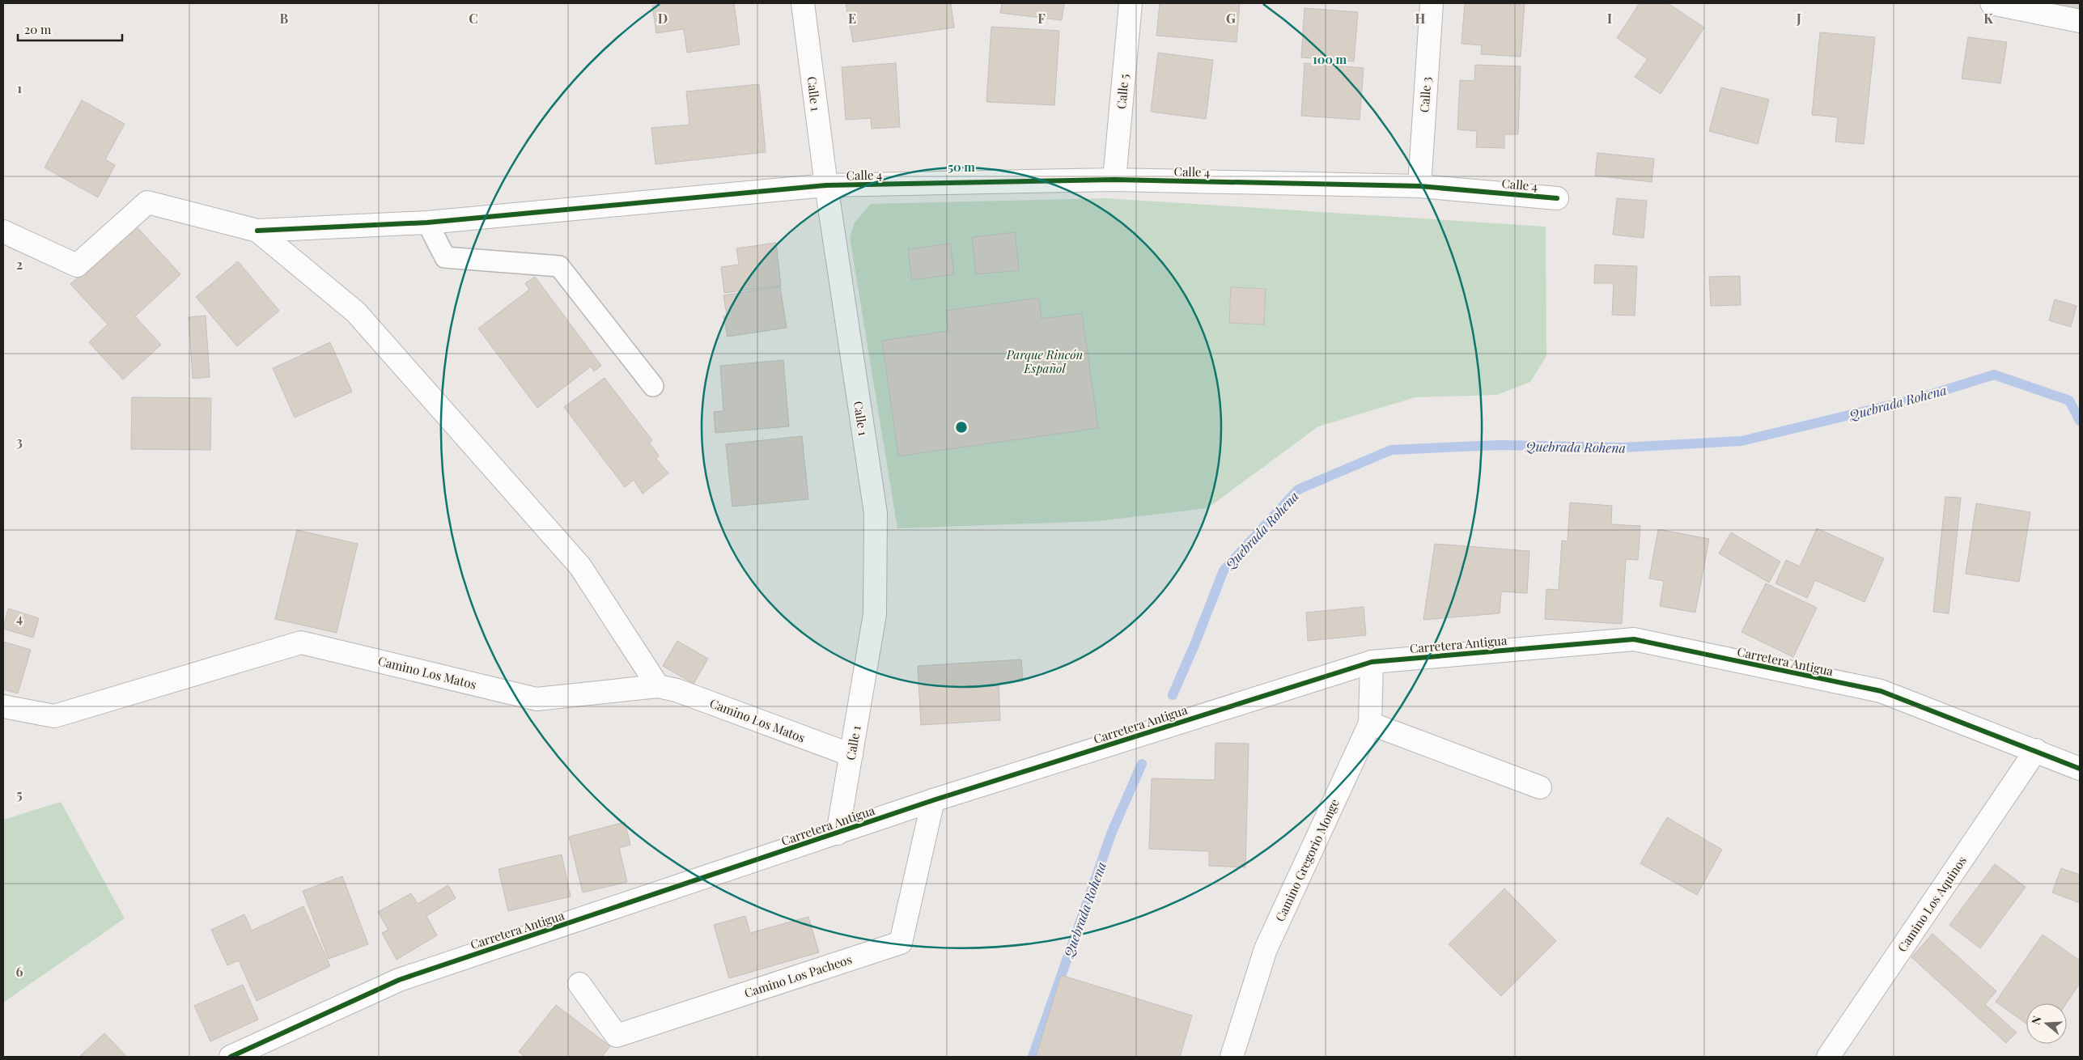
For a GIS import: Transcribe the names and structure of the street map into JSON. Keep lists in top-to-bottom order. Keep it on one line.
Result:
{"streets":{"street":["Calle 5","Calle 1","Calle 3","Calle 4","Carretera Antigua","Camino Los Matos","Camino Gregorio Monge","Camino Los Aquinos","Camino Los Pacheos"]},"crossings":[["Calle 5","Calle 4"],["Calle 1","Calle 4"],["Calle 1","Carretera Antigua"],["Calle 1","Camino Los Matos"],["Calle 3","Calle 4"],["Carretera Antigua","Camino Gregorio Monge"],["Carretera Antigua","Camino Los Aquinos"],["Carretera Antigua","Camino Los Pacheos"]],"water":["Quebrada Rohena"],"parks":["Parque Rincón Español"],"scale_bar":"20 m","north":"left","grid":{"columns":["B","C","D","E","F","G","H","I","J","K"],"rows":["1","2","3","4","5","6"]},"rings":["100 m","50 m"]}
